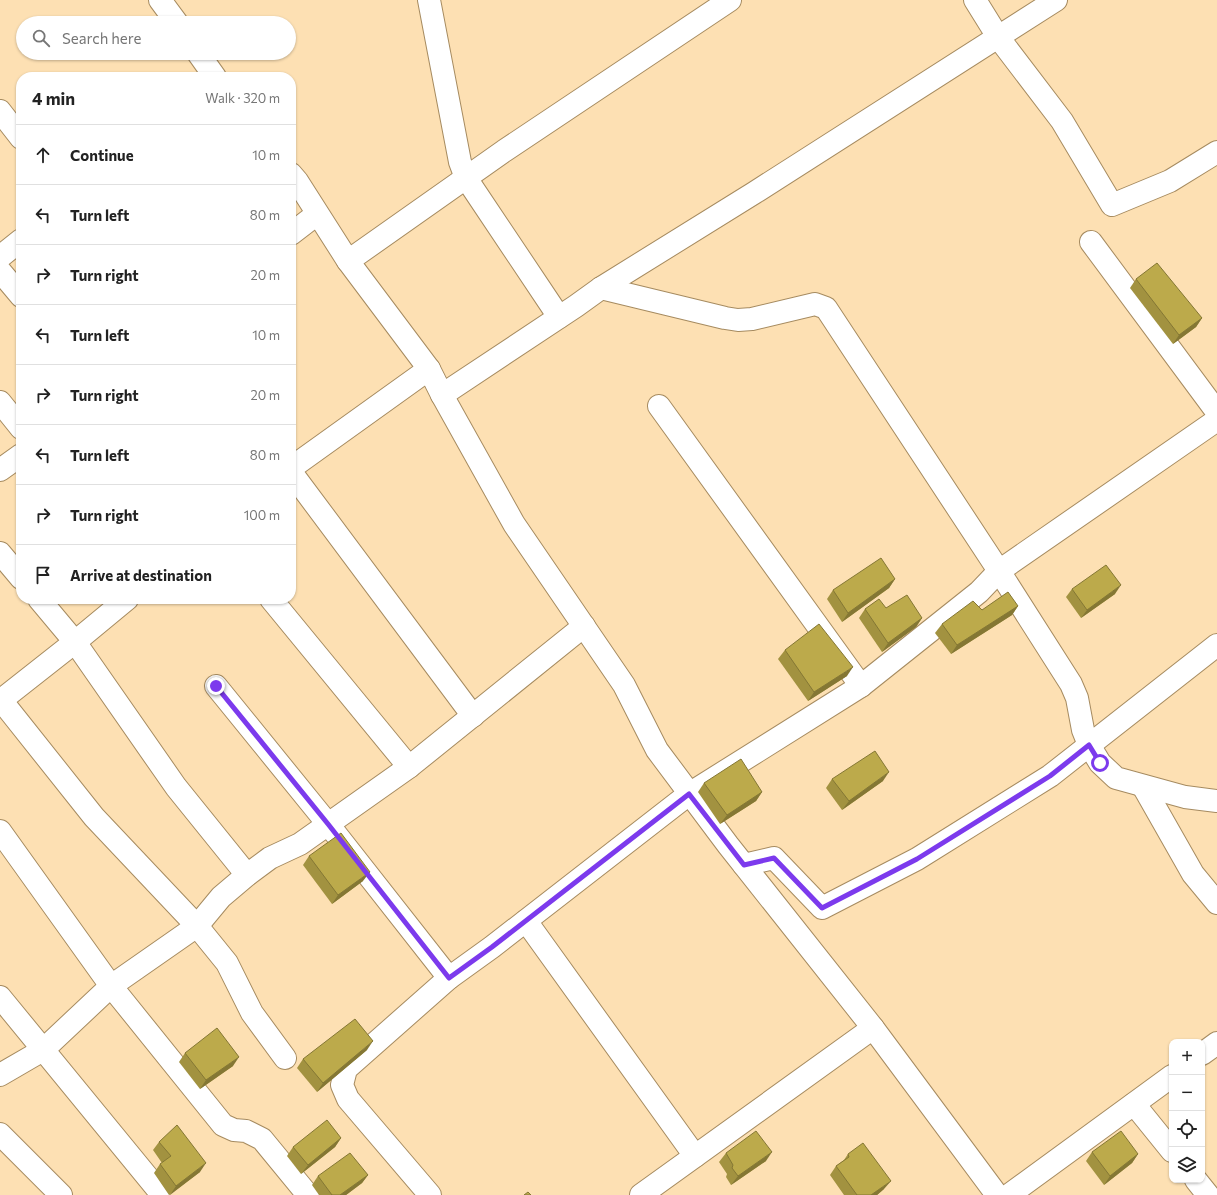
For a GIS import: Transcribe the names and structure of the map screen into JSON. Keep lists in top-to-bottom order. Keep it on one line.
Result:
{"page":{"search":"Search here","heading":["4 min","Walk · 320 m"],"list":[["Continue","10 m"],["Turn left","80 m"],["Turn right","20 m"],["Turn left","10 m"],["Turn right","20 m"],["Turn left","80 m"],["Turn right","100 m"],"Arrive at destination"],"map_buttons":["+","−"]}}
